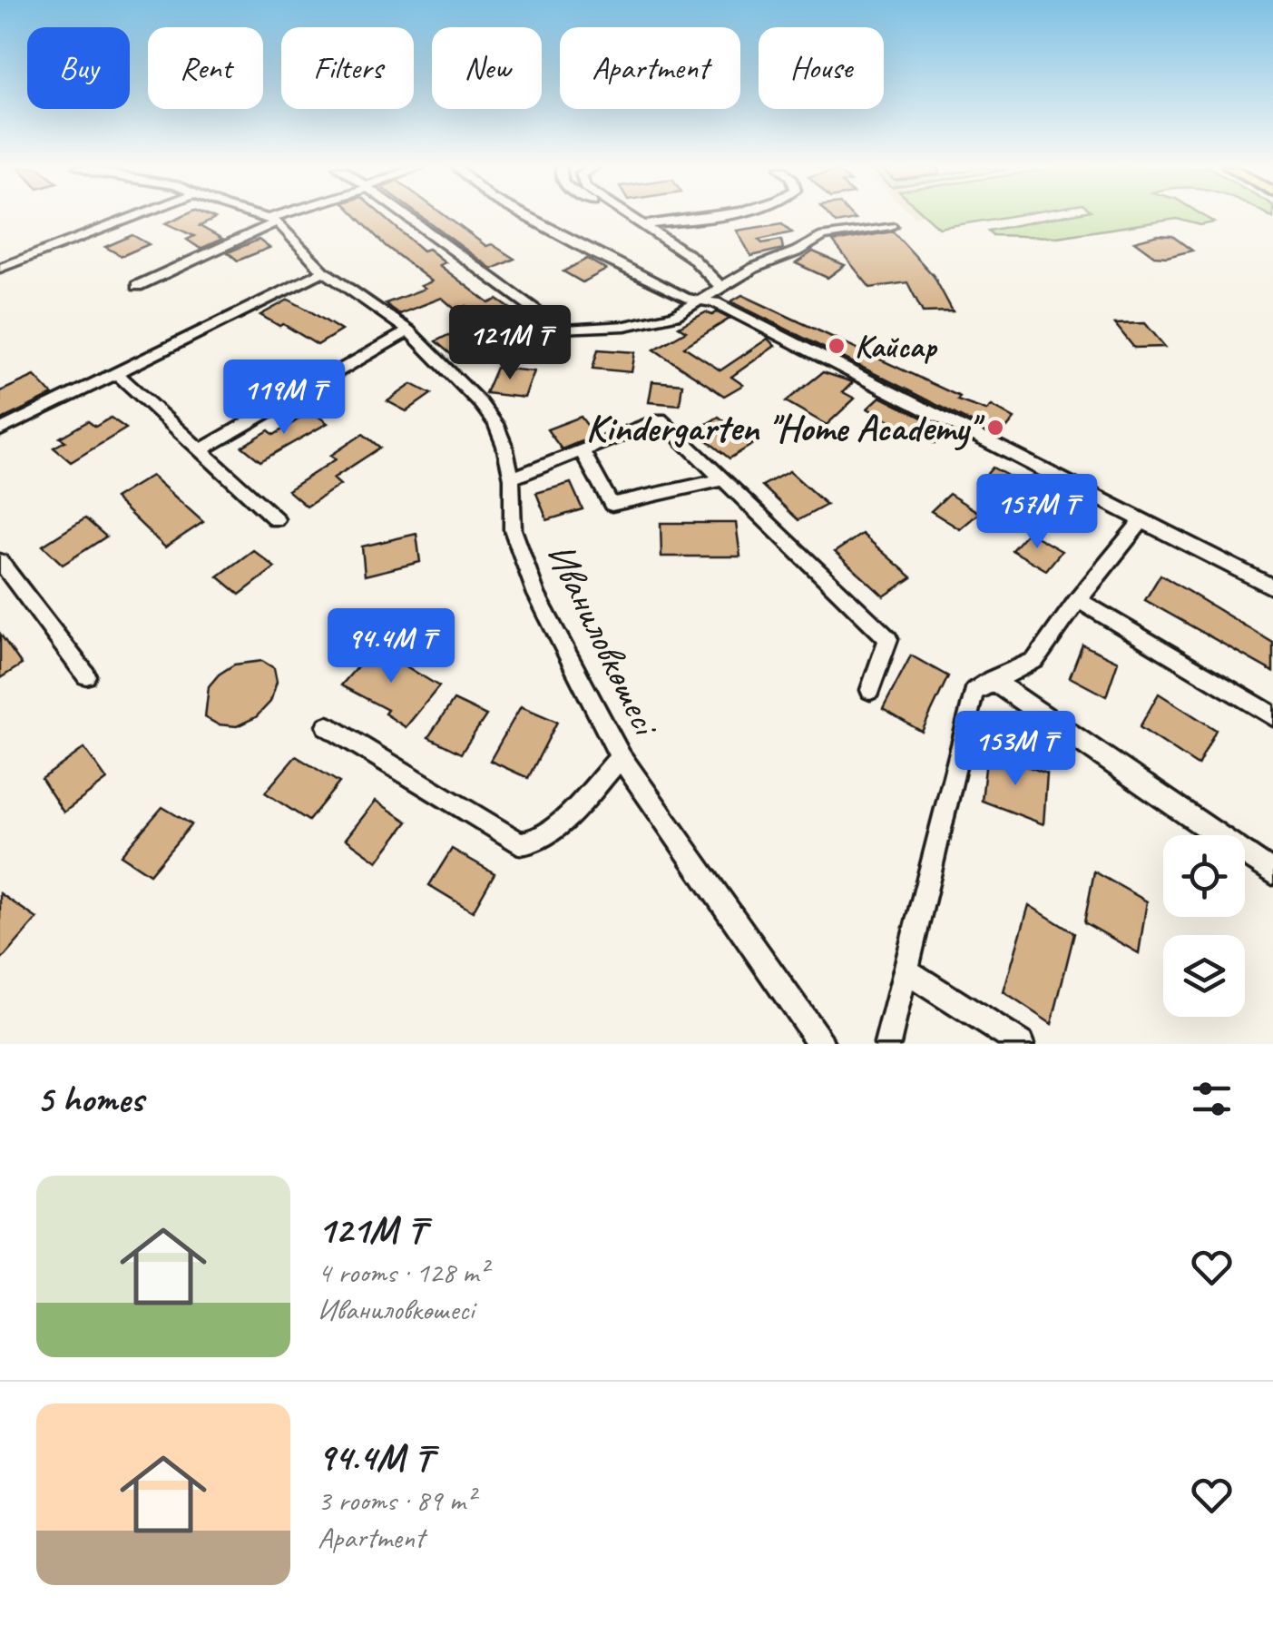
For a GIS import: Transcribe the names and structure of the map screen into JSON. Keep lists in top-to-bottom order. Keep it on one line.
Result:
{"streets":{"street":["Иваниловкөшесі"]},"places":["Кайсар","Kindergarten \"Home Academy\""],"page":{"chip":["Buy","Rent","Filters","New","Apartment","House"],"price":["121M ₸","119M ₸","157M ₸","94.4M ₸","153M ₸"],"heading":"5 homes","list":[{"name":"121M ₸","note":"4 rooms · 128 m² · Иваниловкөшесі"},{"name":"94.4M ₸","note":"3 rooms · 89 m² · Apartment"}]}}
